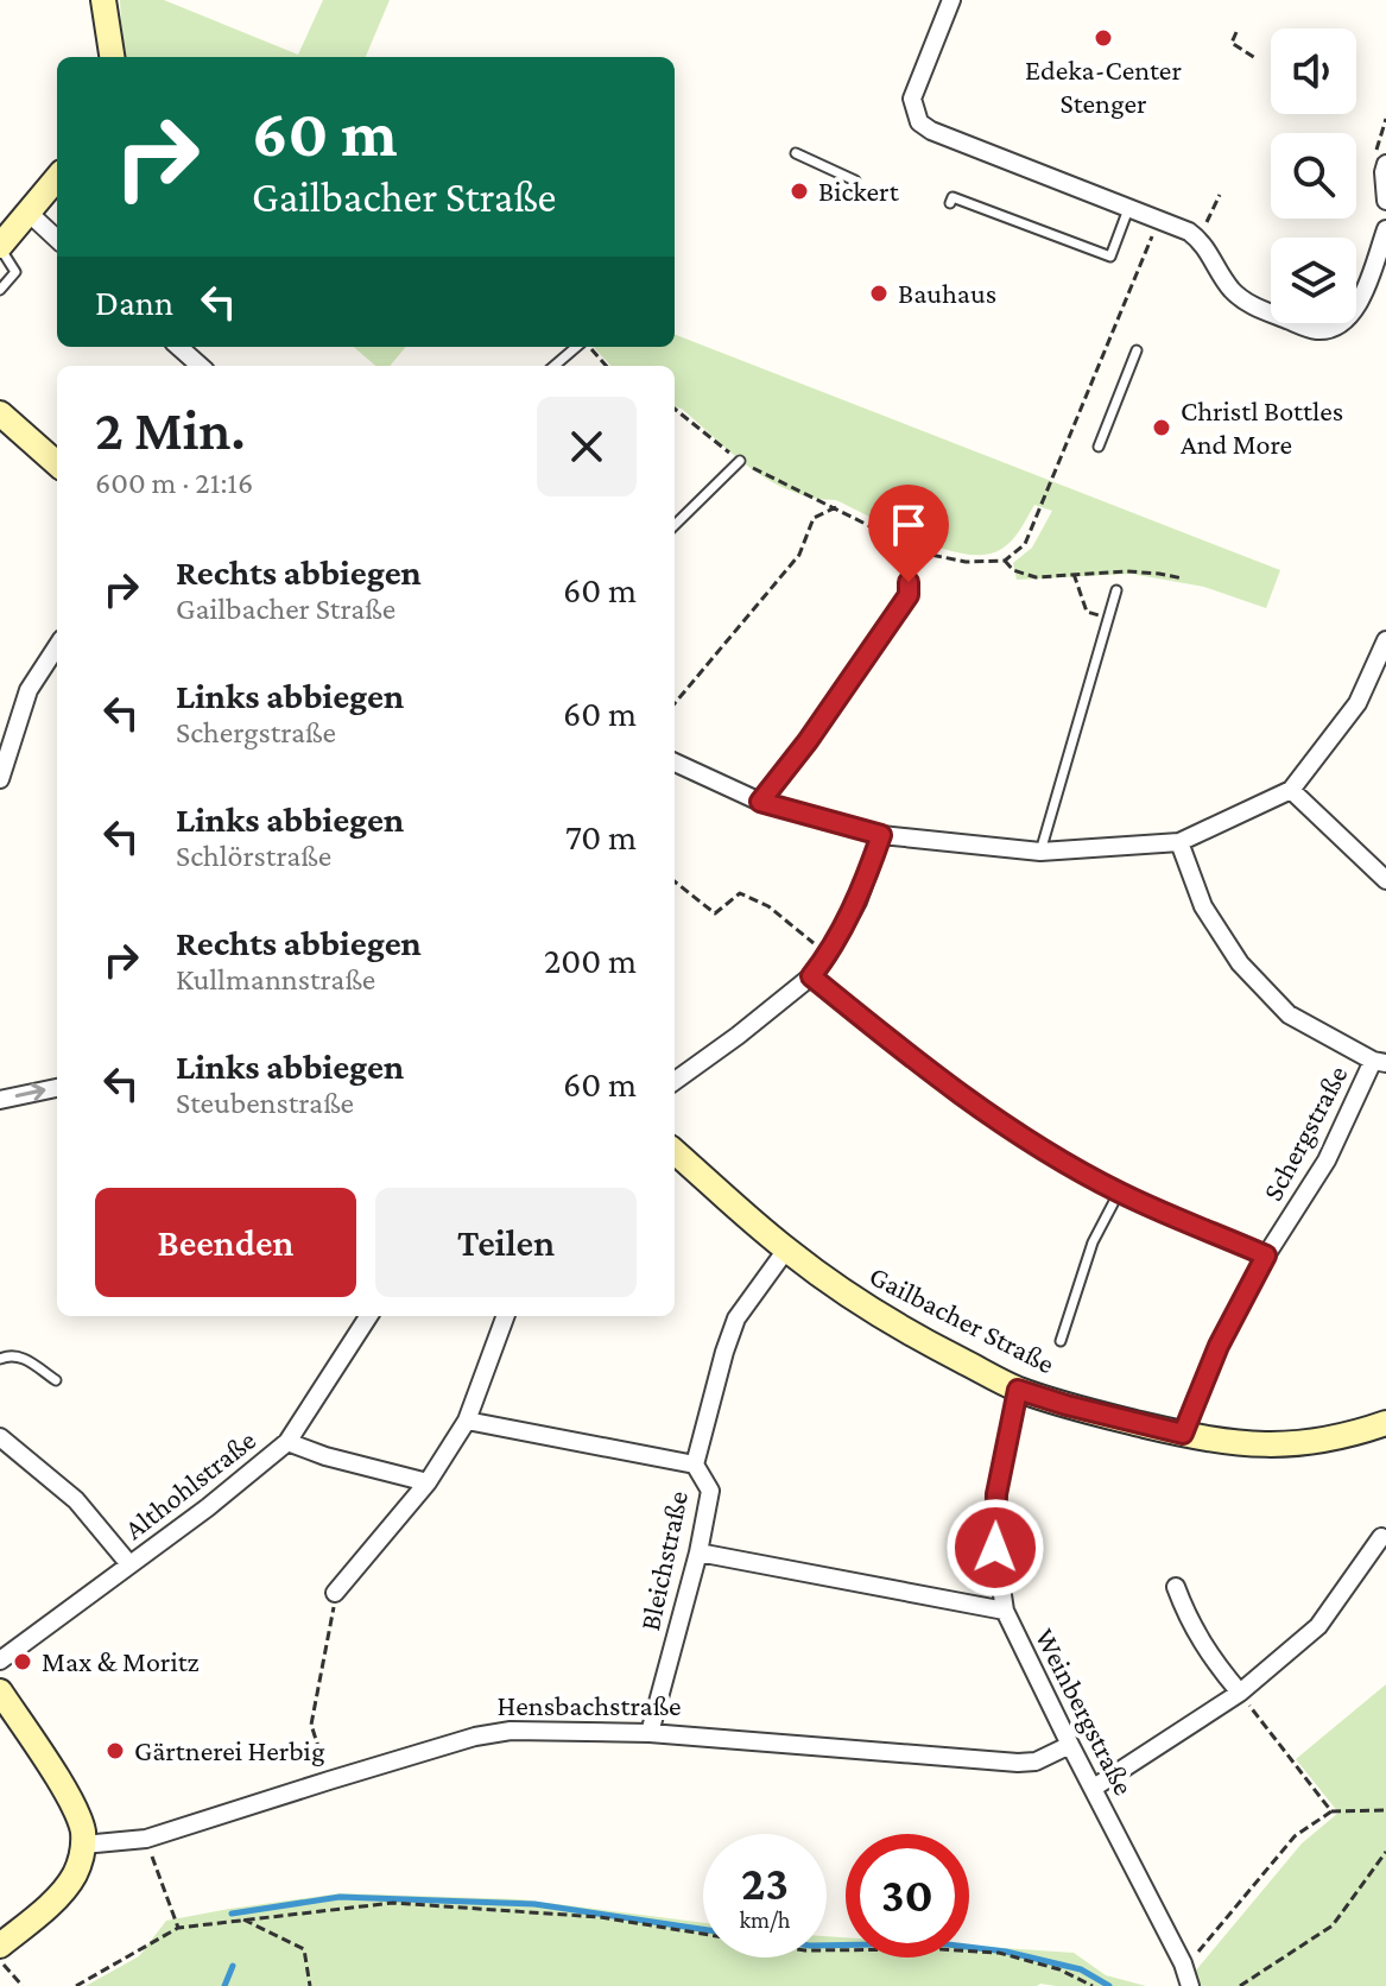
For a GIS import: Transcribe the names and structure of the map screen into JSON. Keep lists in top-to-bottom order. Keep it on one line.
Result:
{"streets":{"street":["Schergstraße","Gailbacher Straße","Althohlstraße","Bleichstraße","Hensbachstraße","Weinbergstraße"]},"crossings":[["Schergstraße","Gailbacher Straße"],["Gailbacher Straße","Bleichstraße"],["Gailbacher Straße","Weinbergstraße"],["Bleichstraße","Hensbachstraße"],["Hensbachstraße","Weinbergstraße"]],"places":["Edeka-Center Stenger","Bickert","Bauhaus","Christl Bottles And More","Max & Moritz","Gärtnerei Herbig"],"page":{"turn":["60 m","Gailbacher Straße"],"then":"Dann","heading":["2 Min.","600 m · 21:16"],"list":[{"name":"Rechts abbiegen","note":"Gailbacher Straße","value":"60 m"},{"name":"Links abbiegen","note":"Schergstraße","value":"60 m"},{"name":"Links abbiegen","note":"Schlörstraße","value":"70 m"},{"name":"Rechts abbiegen","note":"Kullmannstraße","value":"200 m"},{"name":"Links abbiegen","note":"Steubenstraße","value":"60 m"}],"buttons":["Beenden","Teilen"],"speed":"23 km/h","limit":"30"}}
